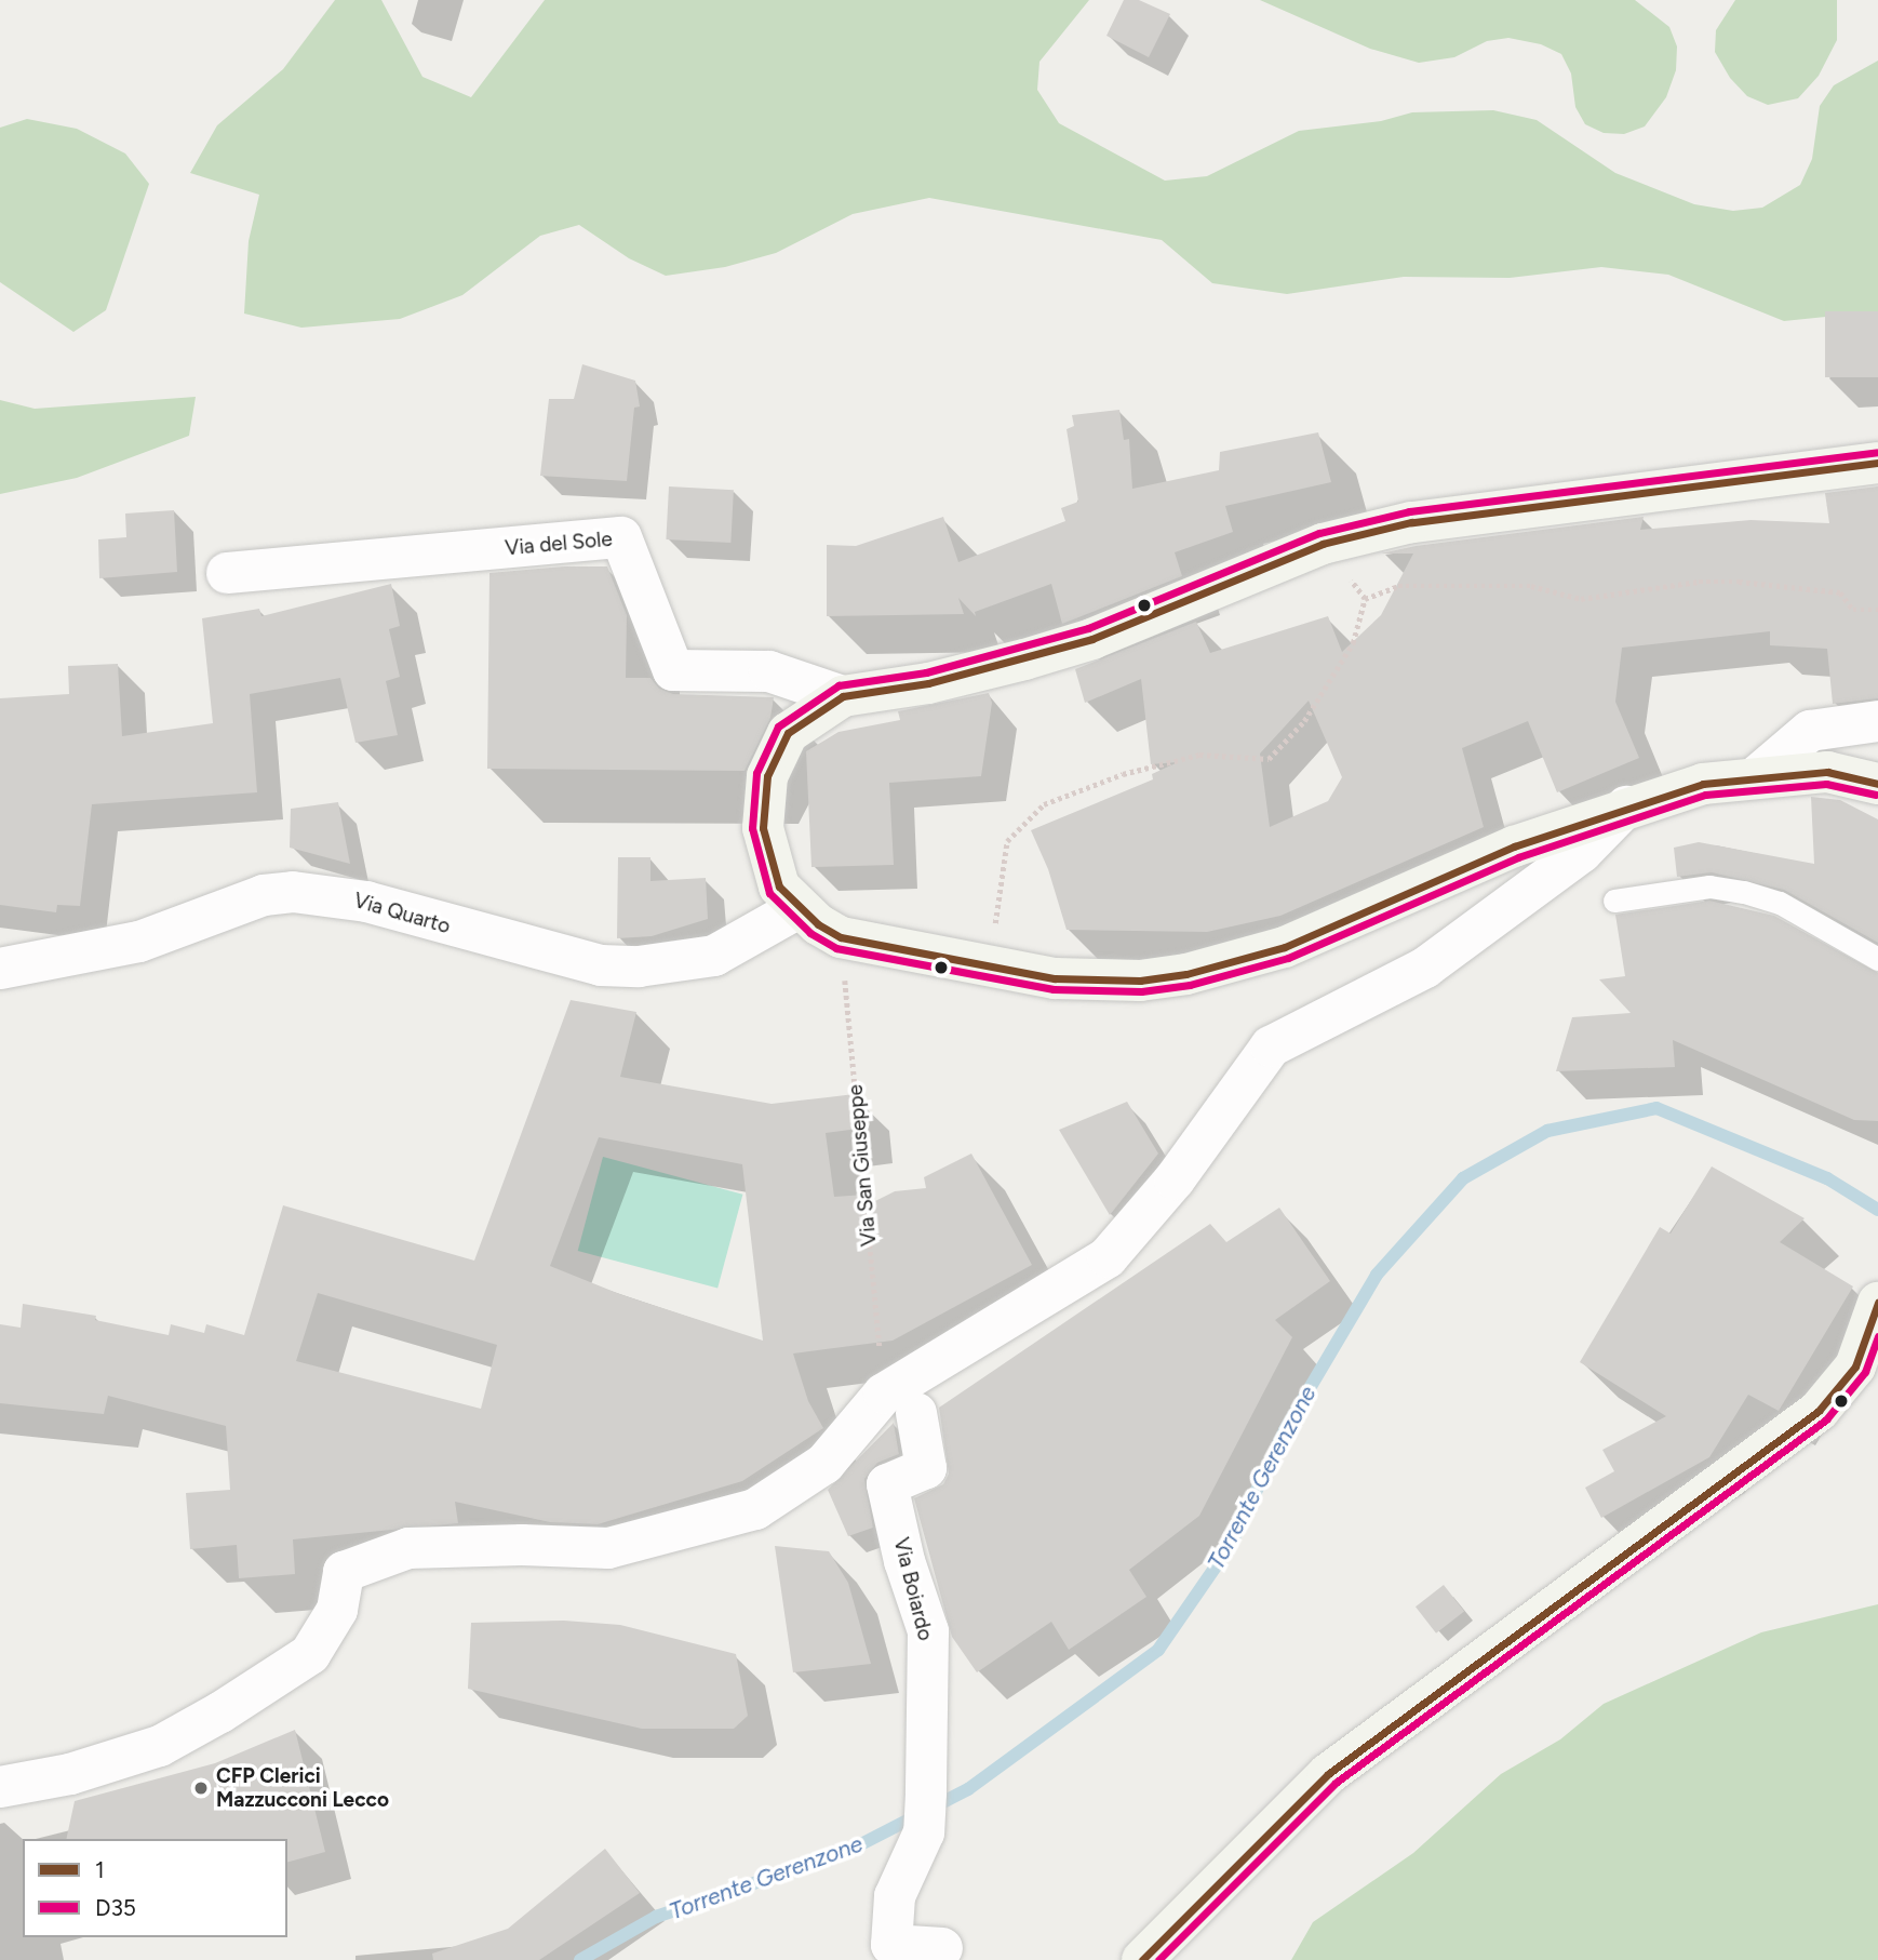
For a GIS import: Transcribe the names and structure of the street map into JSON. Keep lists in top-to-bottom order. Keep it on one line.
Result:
{"streets":{"street":["Via del Sole","Via Quarto","Via Boiardo"],"path":["Via San Giuseppe"]},"crossings":[["Via San Giuseppe","Via Boiardo"]],"water":["Torrente Gerenzone"],"places":["CFP Clerici Mazzucconi Lecco"],"lines":["transit line D35","transit line 1"],"legend":["1","D35"]}
